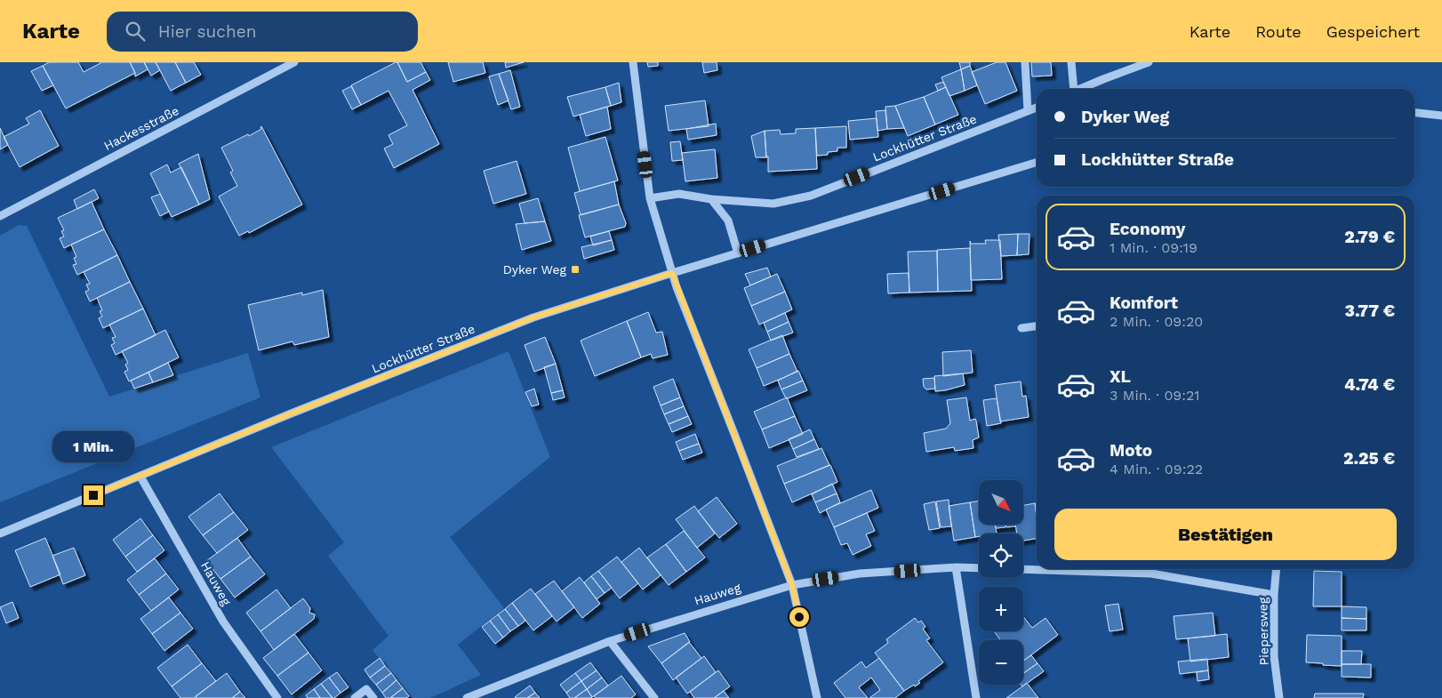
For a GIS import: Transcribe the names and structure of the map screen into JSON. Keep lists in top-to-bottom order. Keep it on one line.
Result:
{"streets":{"street":["Hackesstraße","Lockhütter Straße","Hauweg","Piepersweg"]},"crossings":[["Lockhütter Straße","Hauweg"]],"places":{"transit":["Dyker Weg"]},"north":"bottom right","page":{"header":"Karte","search":"Hier suchen","nav":["Karte","Route","Gespeichert"],"banner":["Dyker Weg","Lockhütter Straße"],"list":[{"name":"Economy","note":"1 Min. · 09:19","value":"2.79 €"},{"name":"Komfort","note":"2 Min. · 09:20","value":"3.77 €"},{"name":"XL","note":"3 Min. · 09:21","value":"4.74 €"},{"name":"Moto","note":"4 Min. · 09:22","value":"2.25 €"}],"bubble":"1 Min.","map_buttons":["+","−"],"buttons":"Bestätigen"}}
